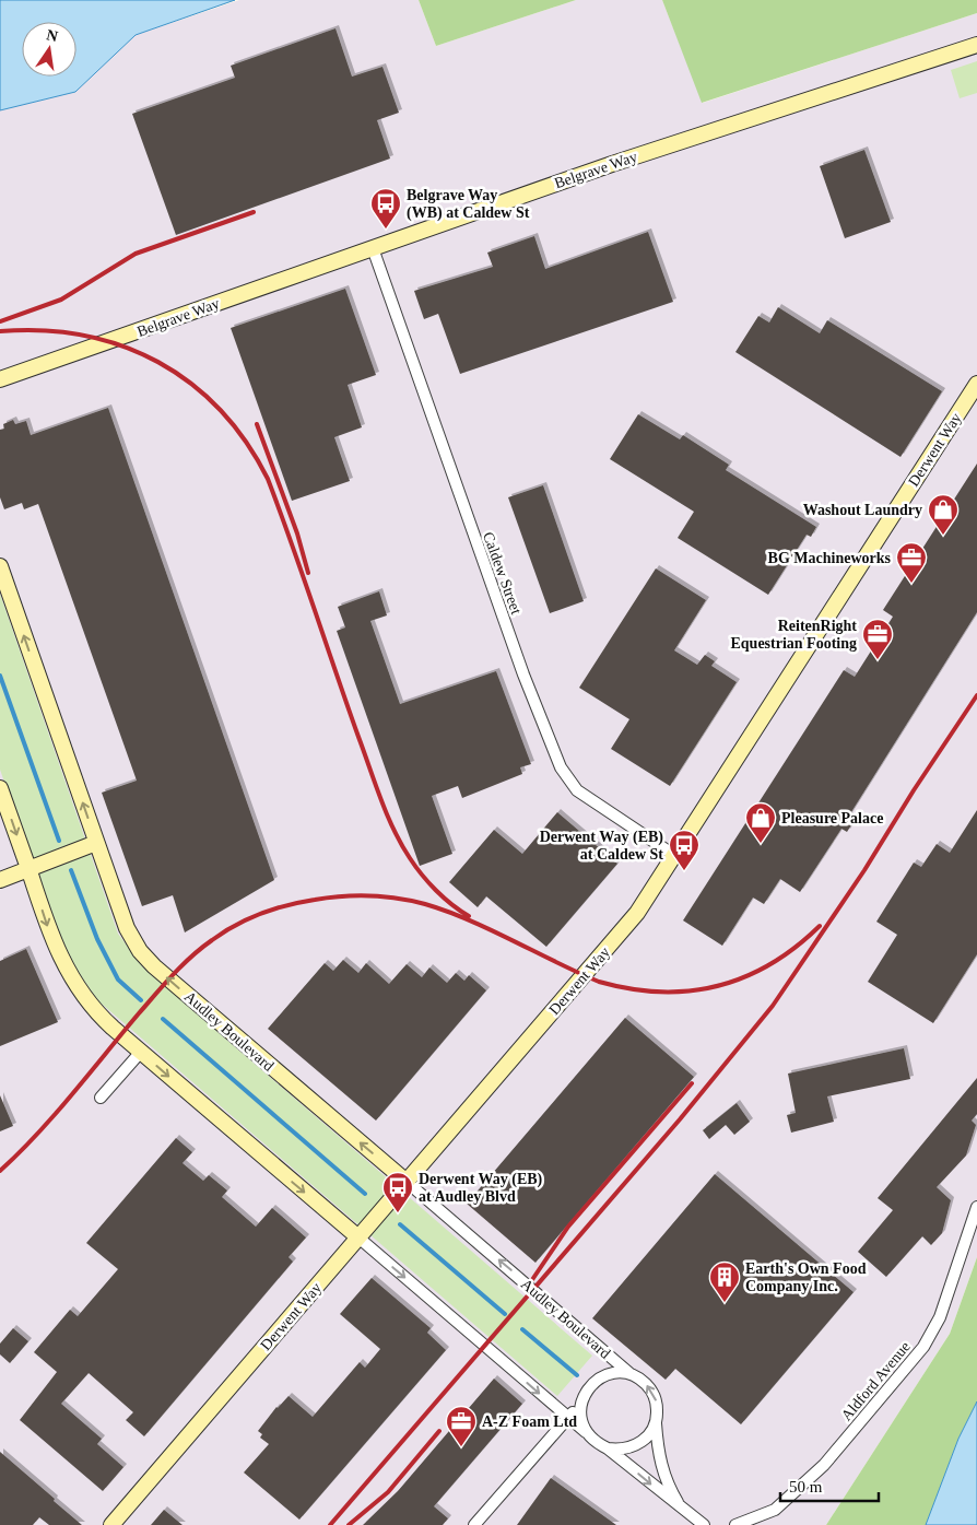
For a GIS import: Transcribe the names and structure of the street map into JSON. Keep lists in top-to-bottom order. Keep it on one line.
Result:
{"streets":{"street":["Belgrave Way","Derwent Way","Caldew Street","Audley Boulevard","Aldford Avenue"]},"crossings":[["Belgrave Way","Caldew Street"],["Derwent Way","Caldew Street"],["Derwent Way","Audley Boulevard"]],"places":{"bus stop":["Belgrave Way (WB) at Caldew St","Derwent Way (EB) at Caldew St","Derwent Way (EB) at Audley Blvd"],"shop":["Washout Laundry","Pleasure Palace"],"office":["BG Machineworks","ReitenRight Equestrian Footing","A-Z Foam Ltd"],"building":["Earth's Own Food Company Inc."]},"scale_bar":"50 m","north":"top"}
